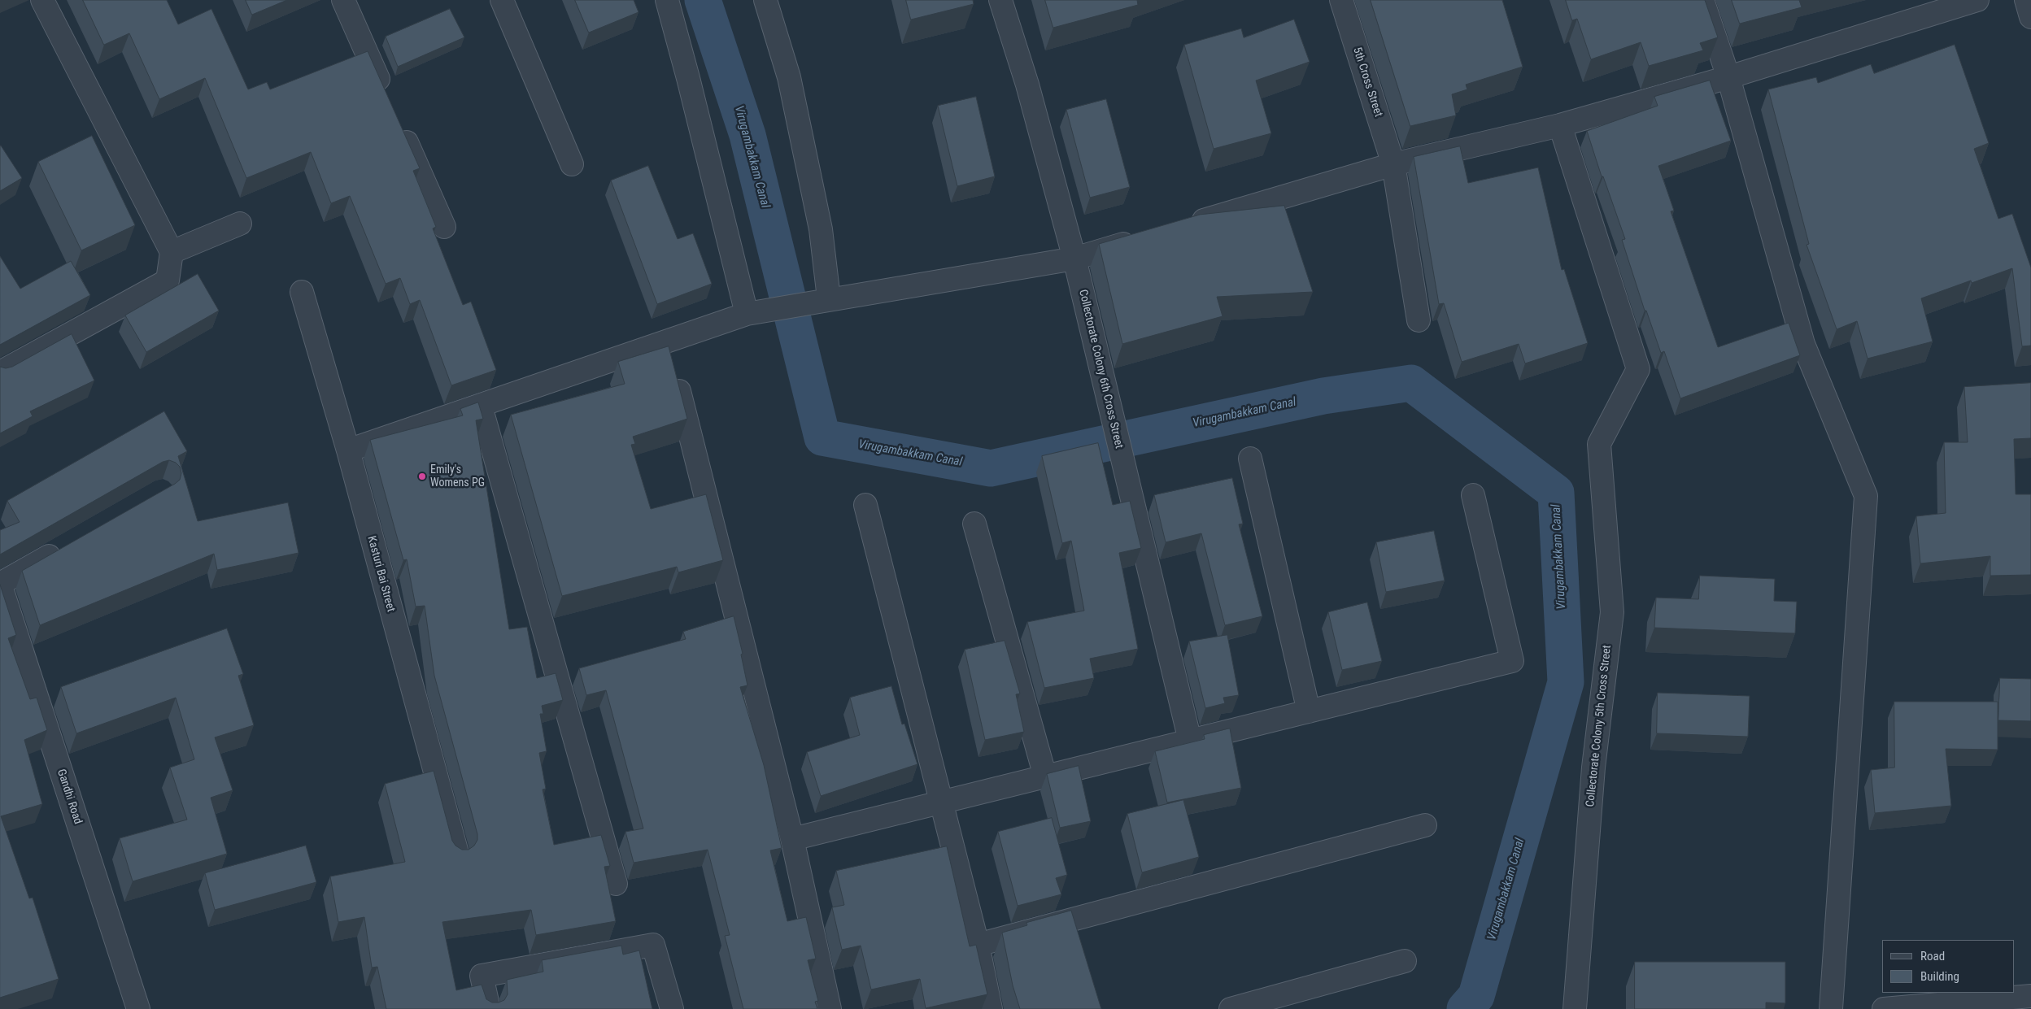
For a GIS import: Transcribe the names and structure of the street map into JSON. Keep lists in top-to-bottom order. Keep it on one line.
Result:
{"streets":{"street":["5th Cross Street","Collectorate Colony 6th Cross Street","Kasturi Bai Street","Collectorate Colony 5th Cross Street","Gandhi Road"]},"water":["Virugambakkam Canal"],"places":["Emily's Womens PG"],"legend":["Road","Building"]}
